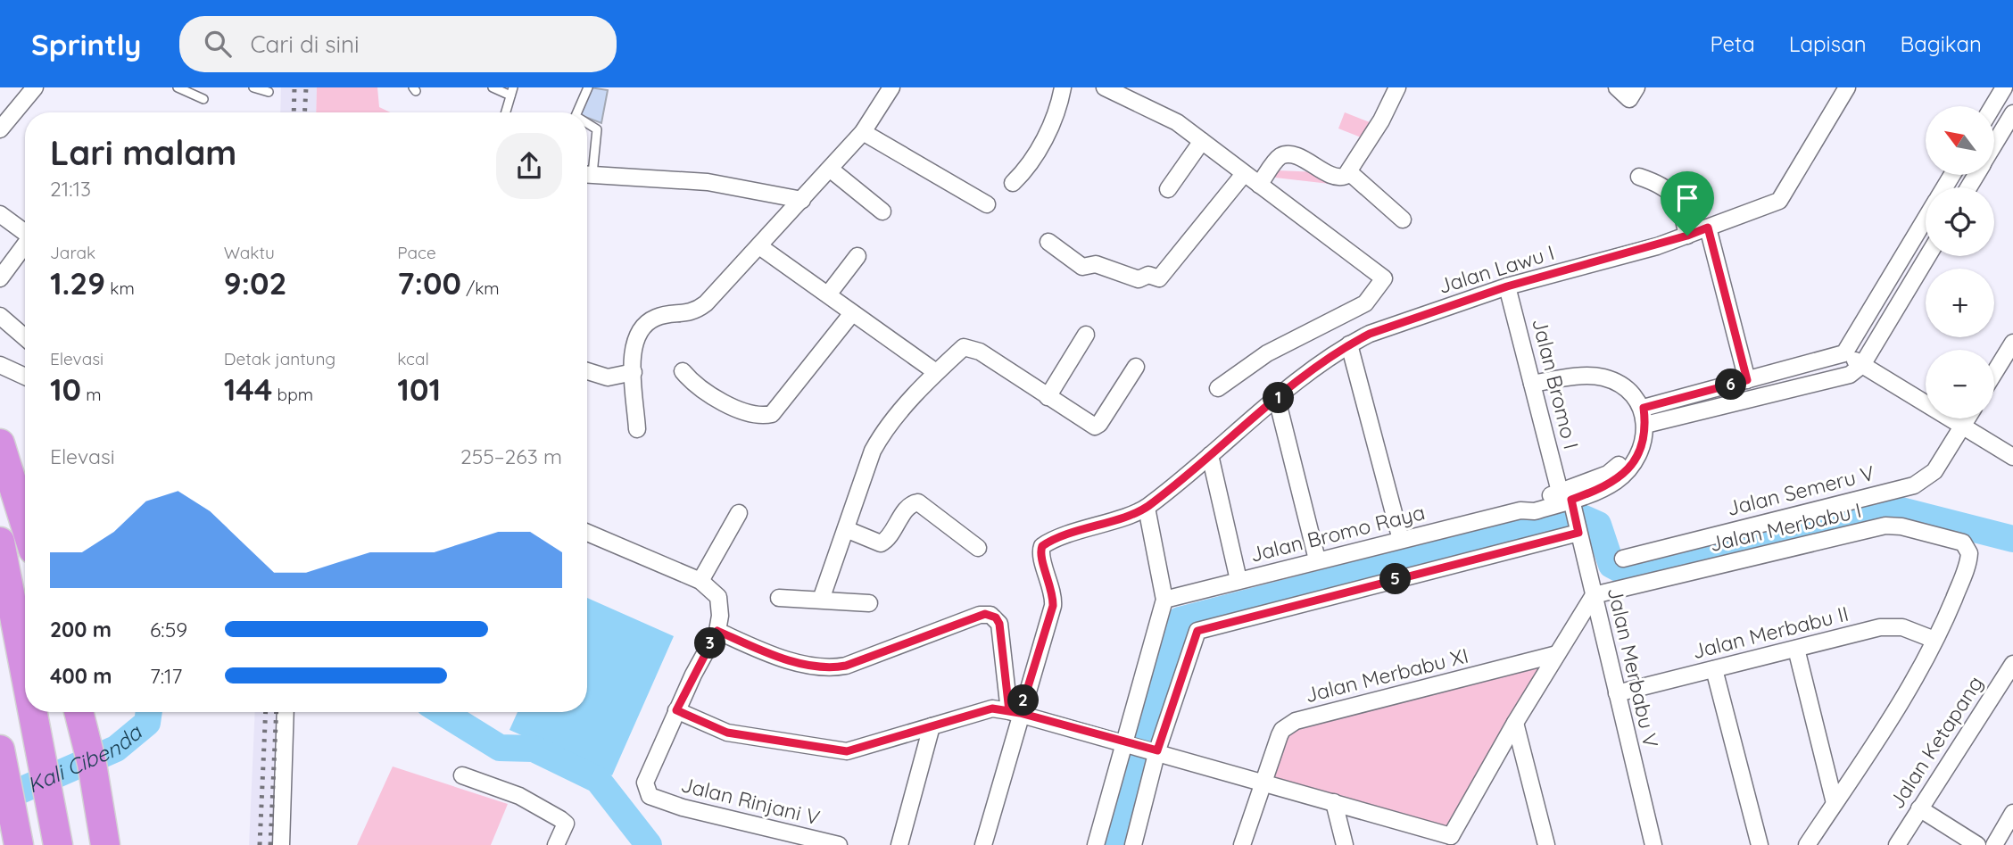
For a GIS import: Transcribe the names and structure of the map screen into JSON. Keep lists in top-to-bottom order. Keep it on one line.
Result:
{"streets":{"street":["Jalan Lawu I","Jalan Bromo I","Jalan Semeru V","Jalan Merbabu I","Jalan Bromo Raya","Jalan Merbabu II","Jalan Merbabu V","Jalan Merbabu XI","Jalan Ketapang","Jalan Rinjani V"]},"crossings":[["Jalan Lawu I","Jalan Bromo I"],["Jalan Bromo I","Jalan Bromo Raya"],["Jalan Bromo I","Jalan Merbabu V"],["Jalan Merbabu I","Jalan Merbabu II"],["Jalan Merbabu I","Jalan Merbabu V"],["Jalan Bromo Raya","Jalan Merbabu V"],["Jalan Merbabu II","Jalan Merbabu V"]],"water":["Kali Cibenda"],"north":"top left","page":{"header":"Sprintly","search":"Cari di sini","nav":["Peta","Lapisan","Bagikan"],"map_buttons":["+","−"],"heading":["Lari malam","21:13"],"stats":[["Jarak","1.29 km"],["Waktu","9:02"],["Pace","7:00 /km"],["Elevasi","10 m"],["Detak jantung","144 bpm"],["kcal","101"]],"pins":["6","1","5","3","2"],"chart":["Elevasi","255–263 m"],"list":[{"name":"200 m","note":"6:59"},{"name":"400 m","note":"7:17"}]}}
